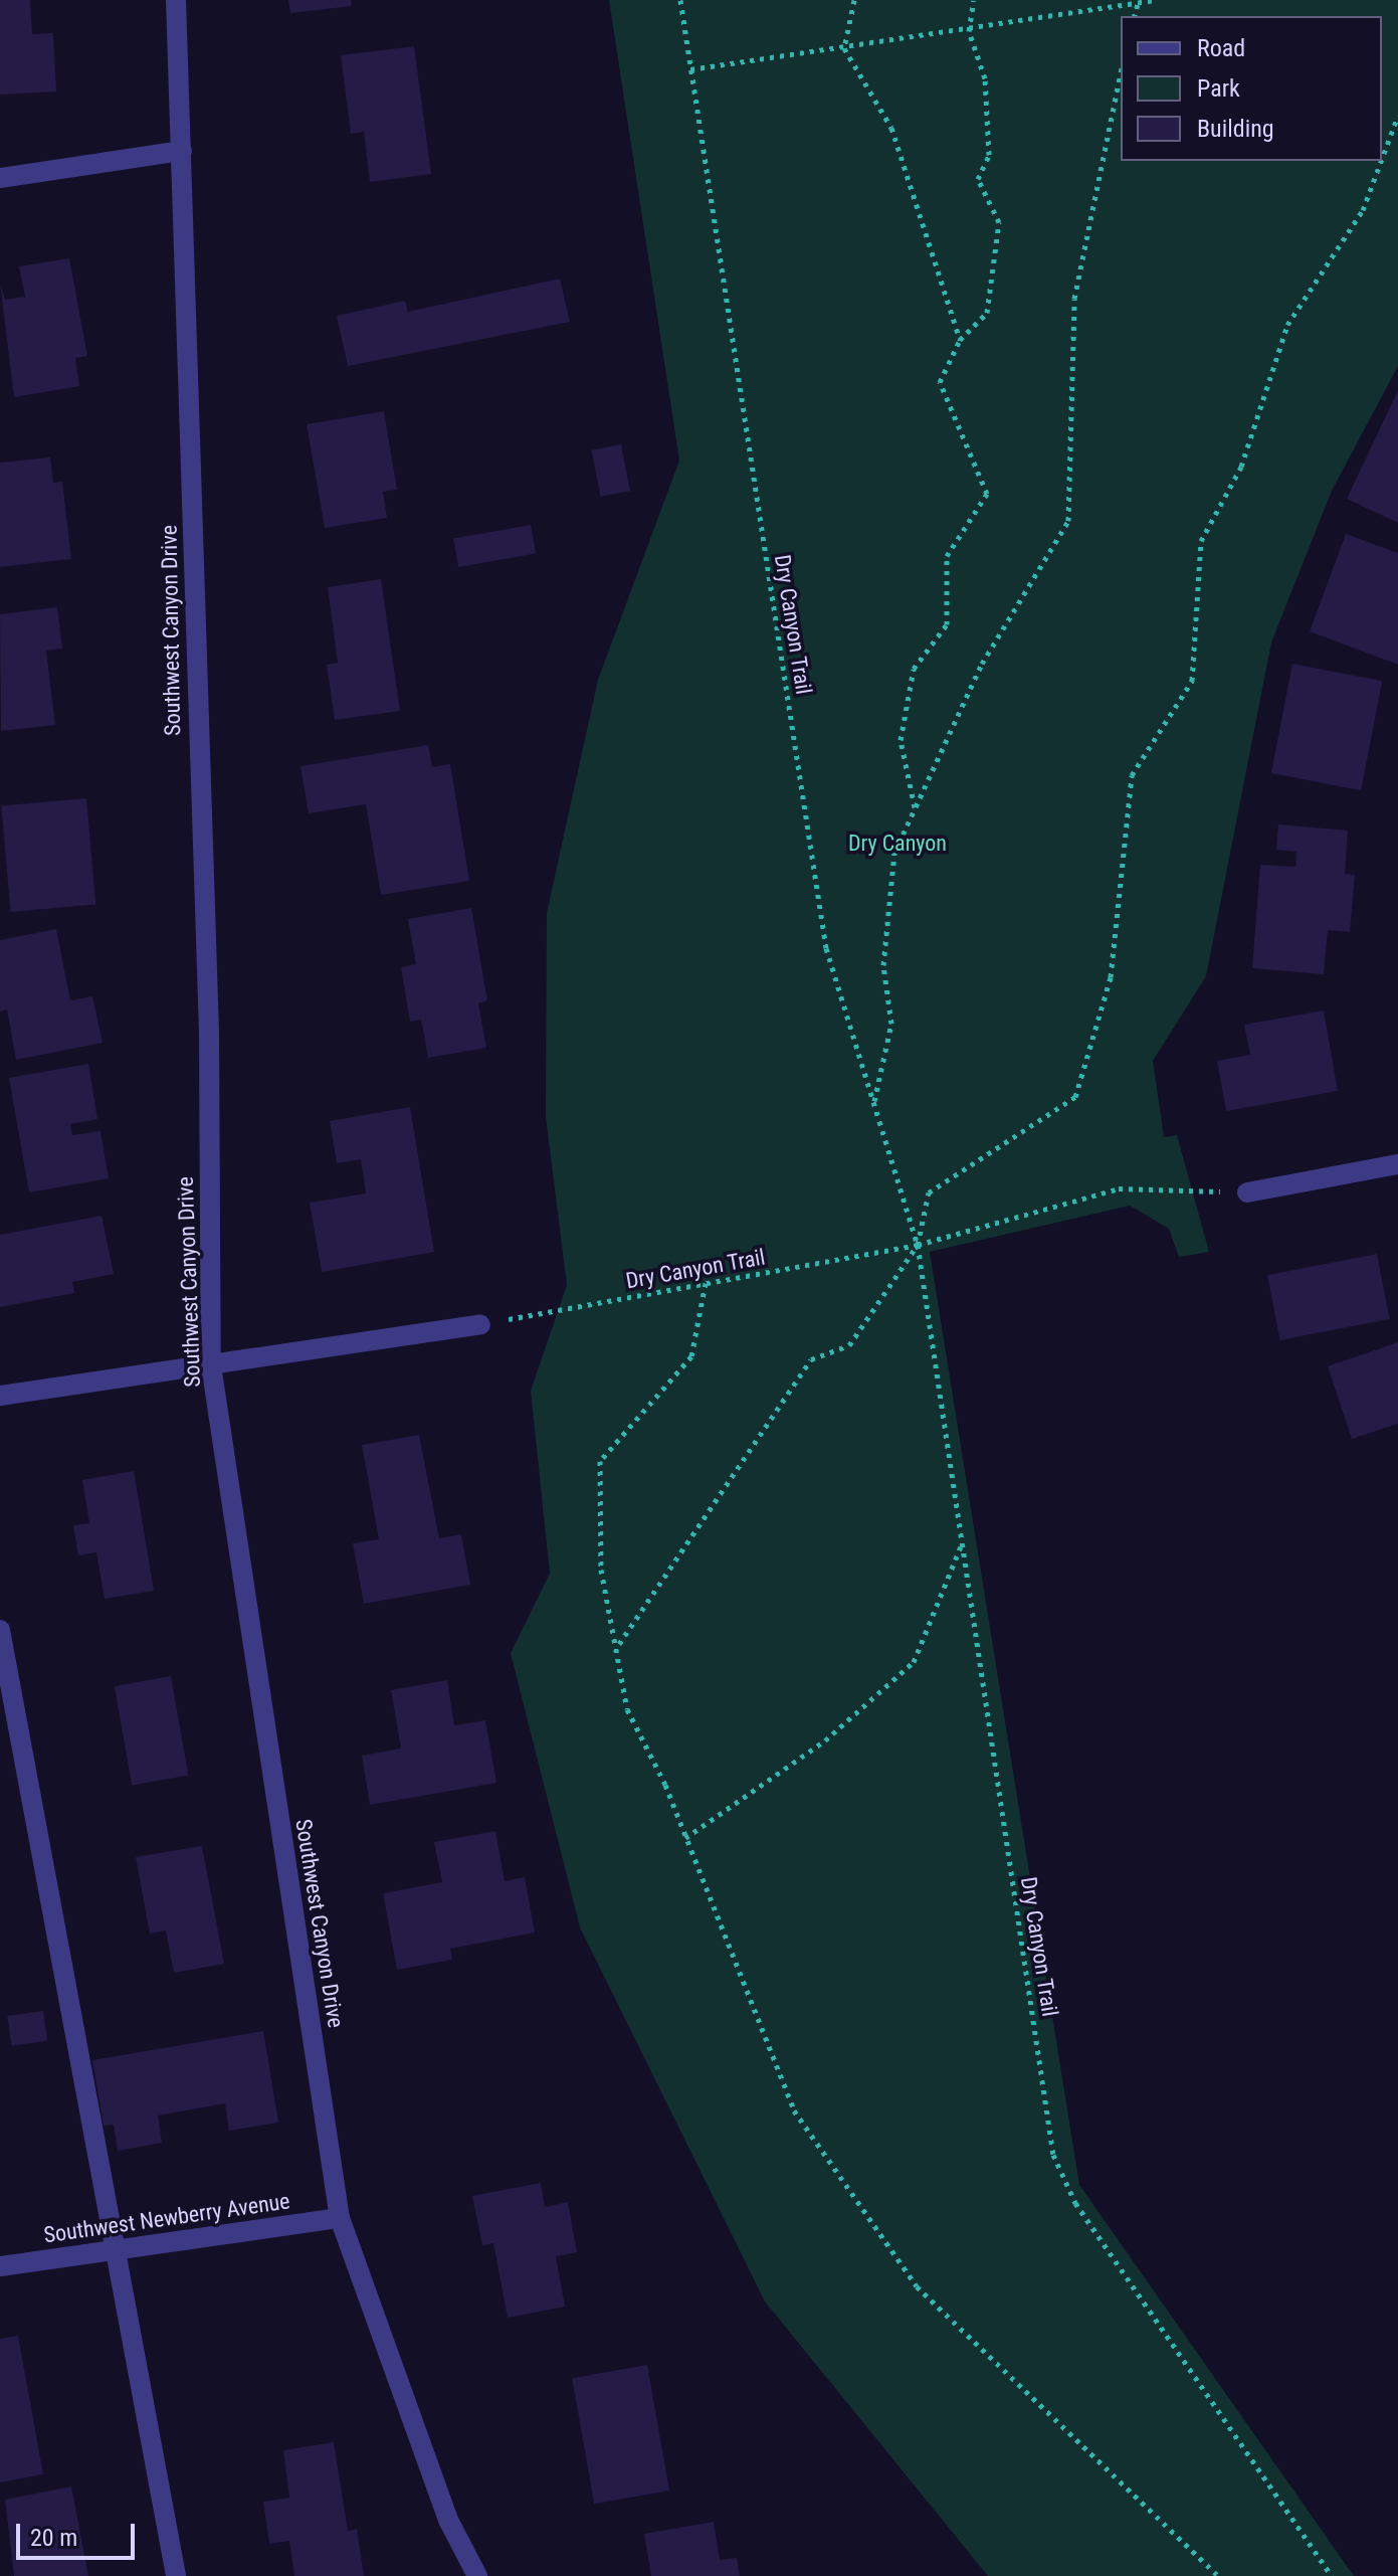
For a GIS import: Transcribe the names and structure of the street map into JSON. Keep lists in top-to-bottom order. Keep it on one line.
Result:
{"streets":{"street":["Southwest Canyon Drive","Southwest Newberry Avenue"],"path":["Dry Canyon Trail"]},"crossings":[["Southwest Canyon Drive","Southwest Newberry Avenue"]],"parks":["Dry Canyon"],"legend":["Road","Park","Building"],"scale_bar":"20 m"}
